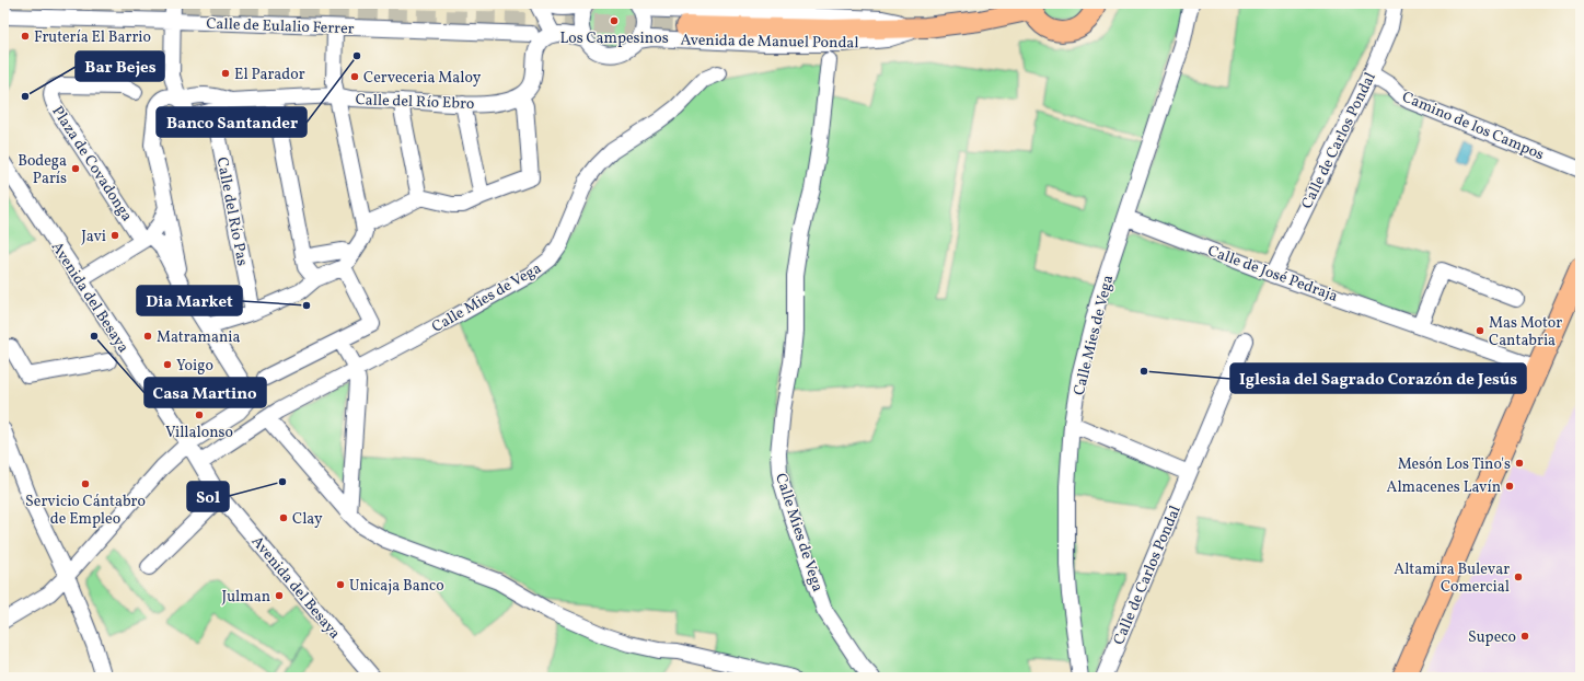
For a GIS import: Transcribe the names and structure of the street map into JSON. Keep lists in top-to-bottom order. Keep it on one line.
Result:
{"streets":{"main road":["Avenida de Manuel Pondal"],"street":["Calle de Eulalio Ferrer","Calle del Río Ebro","Camino de los Campos","Calle de Carlos Pondal","Plaza de Covadonga","Calle del Río Pas","Calle de José Pedraja","Avenida del Besaya","Calle Mies de Vega"]},"crossings":[["Calle del Río Ebro","Plaza de Covadonga"],["Calle del Río Ebro","Calle del Río Pas"],["Camino de los Campos","Calle de Carlos Pondal"],["Calle de Carlos Pondal","Calle de José Pedraja"],["Plaza de Covadonga","Avenida del Besaya"],["Calle de José Pedraja","Calle Mies de Vega"],["Avenida del Besaya","Calle Mies de Vega"]],"places":["Los Campesinos","Frutería El Barrio","Banco Santander","El Parador","Cerveceria Maloy","Bar Bejes","Bodega París","Javi","Dia Market","Mas Motor Cantabria","Casa Martino","Matramania","Yoigo","Iglesia del Sagrado Corazón de Jesús","Villalonso","Mesón Los Tino's","Sol","Servicio Cántabro de Empleo","Almacenes Lavín","Clay","Altamira Bulevar Comercial","Unicaja Banco","Julman","Supeco"]}
